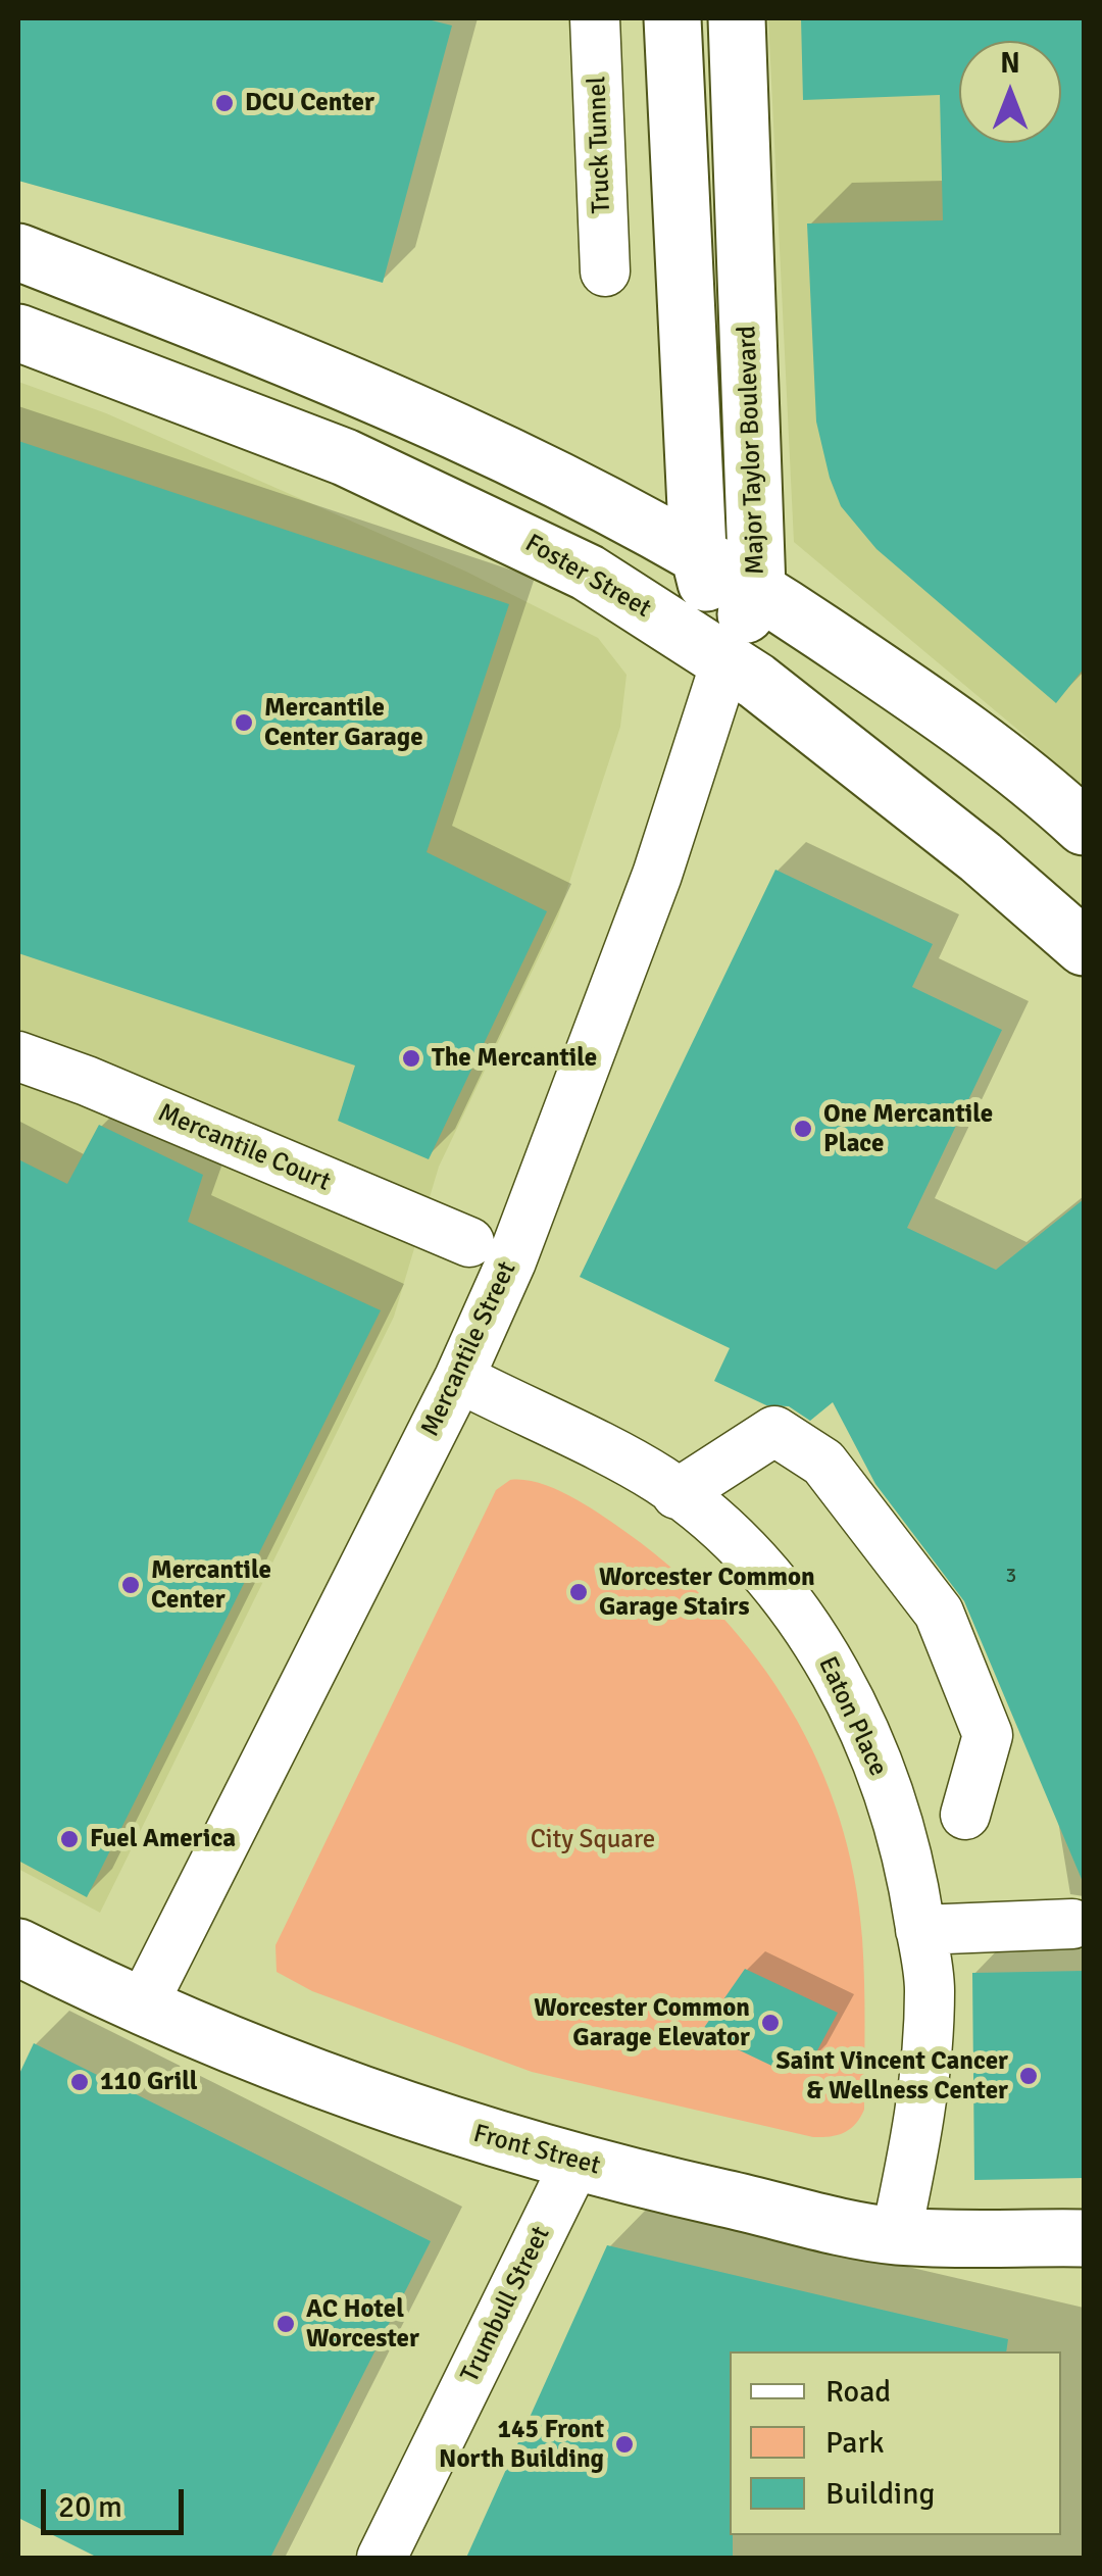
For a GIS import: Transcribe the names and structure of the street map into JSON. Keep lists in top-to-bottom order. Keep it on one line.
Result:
{"streets":{"main road":["Major Taylor Boulevard","Foster Street","Front Street"],"street":["Truck Tunnel","Mercantile Court","Mercantile Street","Eaton Place","Trumbull Street"]},"crossings":[["Major Taylor Boulevard","Foster Street"],["Major Taylor Boulevard","Mercantile Street"],["Foster Street","Mercantile Street"],["Mercantile Street","Eaton Place"],["Mercantile Street","Front Street"],["Eaton Place","Front Street"],["Front Street","Trumbull Street"]],"parks":["City Square"],"places":["DCU Center","Mercantile Center Garage","The Mercantile","One Mercantile Place","Mercantile Center","Worcester Common Garage Stairs","Fuel America","Worcester Common Garage Elevator","Saint Vincent Cancer & Wellness Center","110 Grill","AC Hotel Worcester","145 Front North Building"],"house_numbers":["3"],"legend":["Road","Park","Building"],"scale_bar":"20 m","north":"top"}
